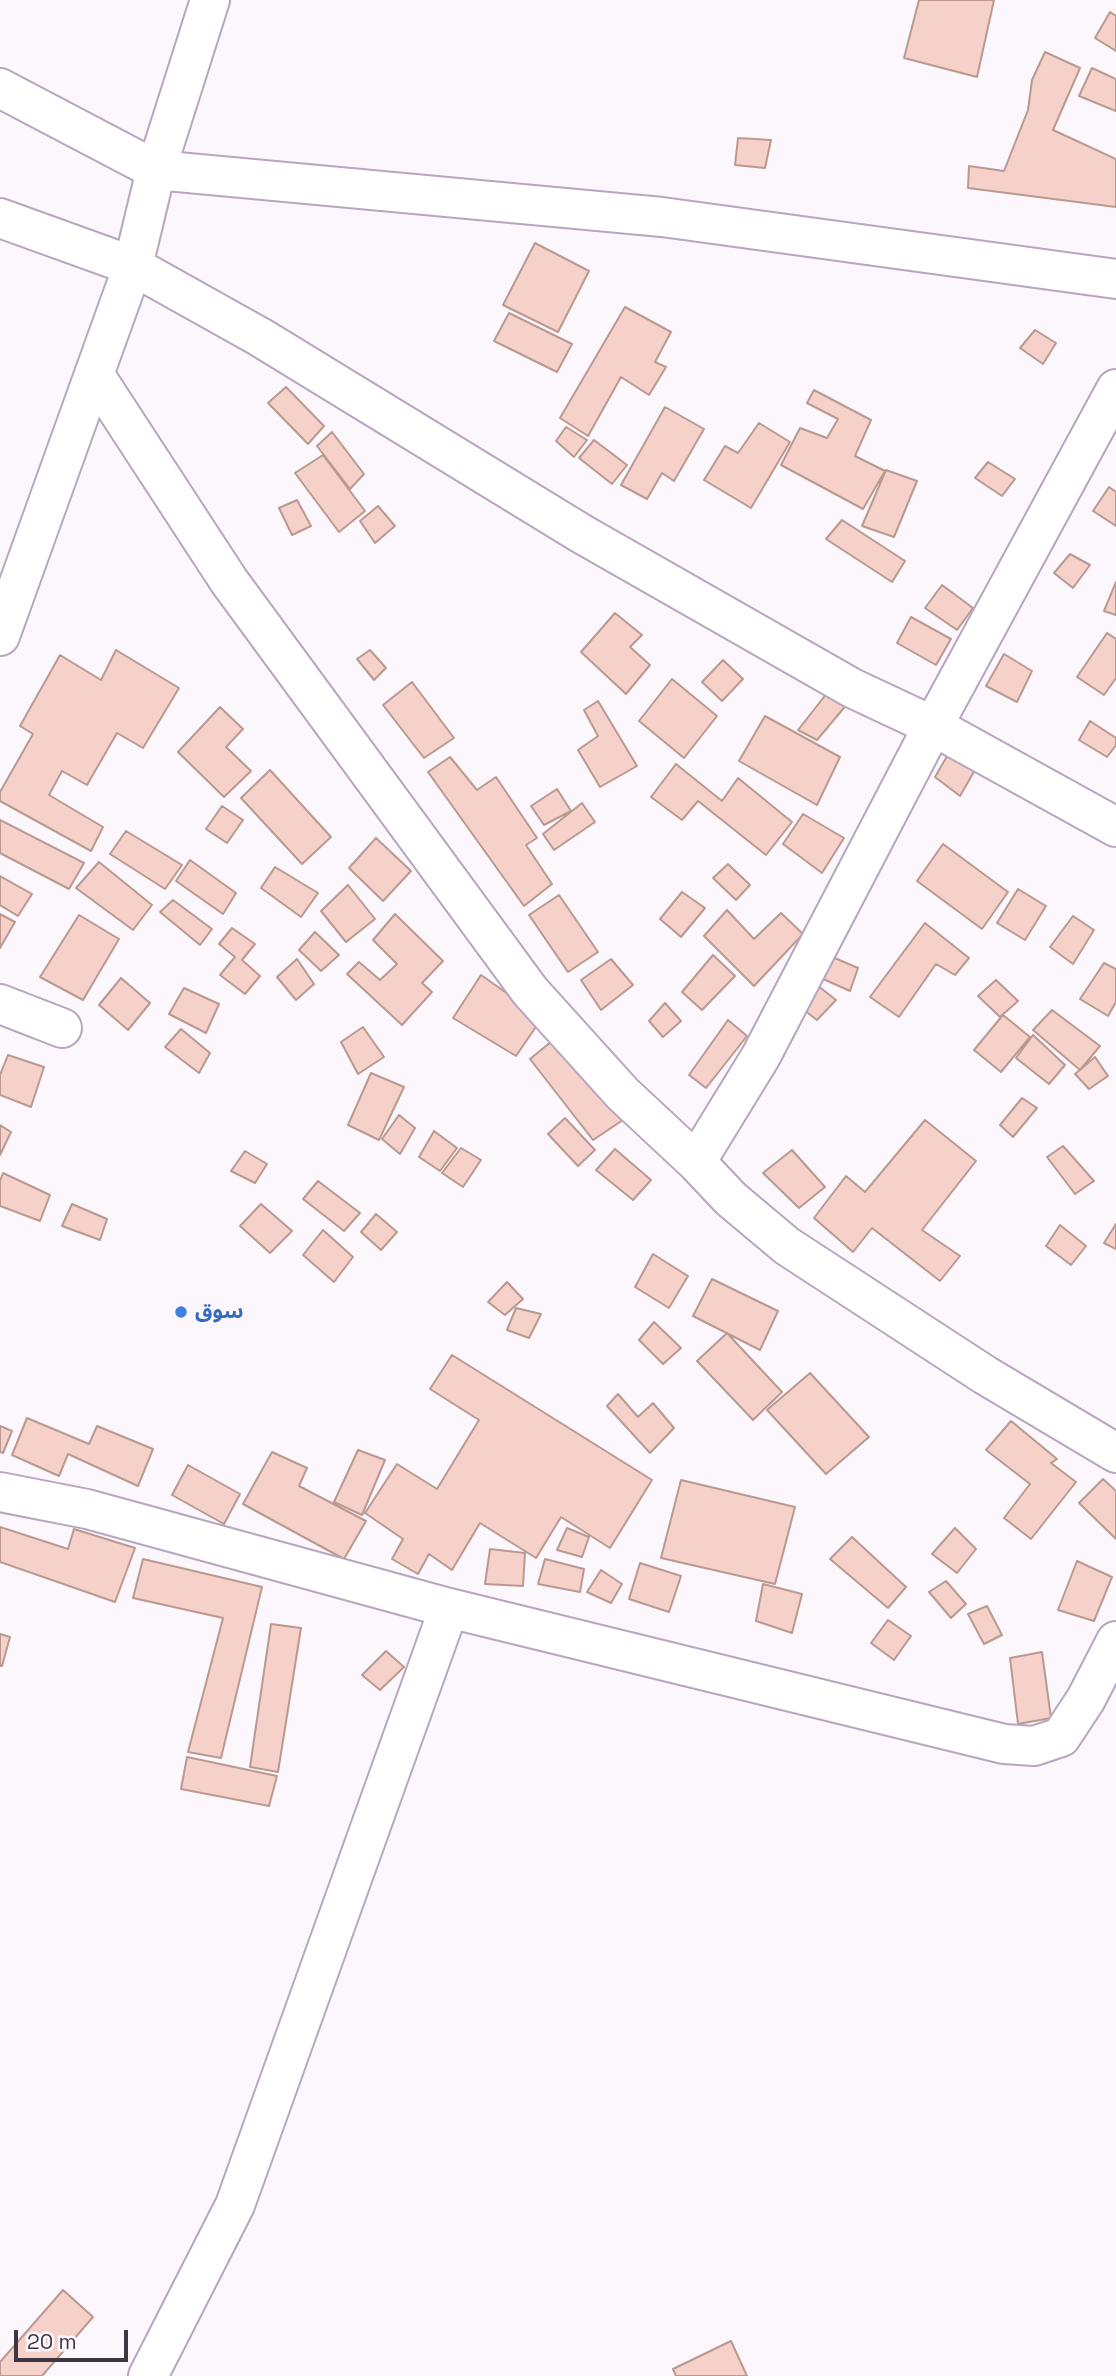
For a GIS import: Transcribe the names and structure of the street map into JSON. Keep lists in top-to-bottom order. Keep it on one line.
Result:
{"places":["سوق"],"scale_bar":"20 m"}
